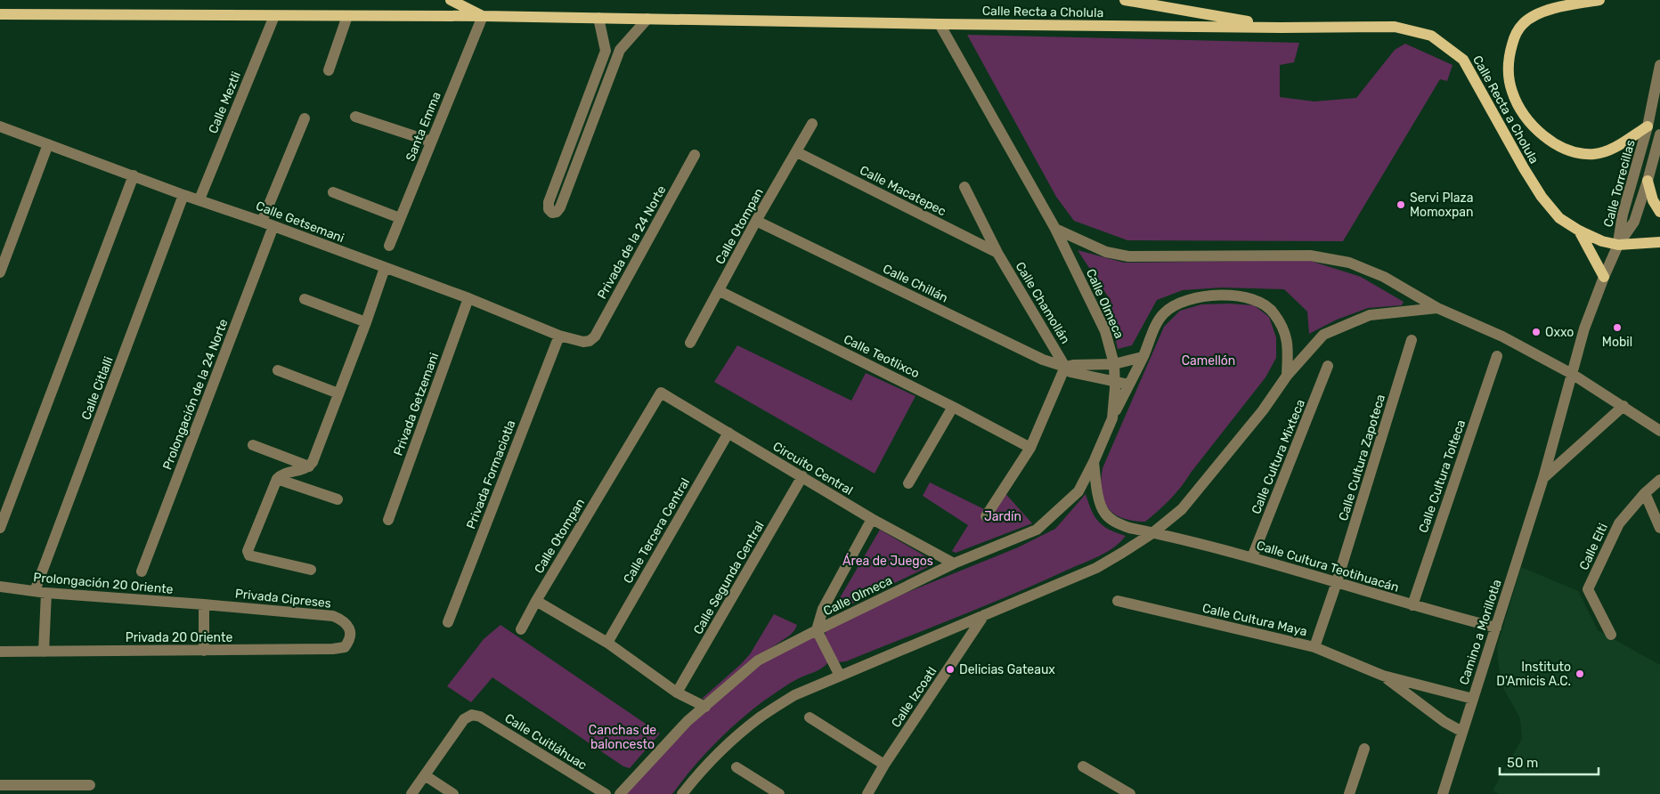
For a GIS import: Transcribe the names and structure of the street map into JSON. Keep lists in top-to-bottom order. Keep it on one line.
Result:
{"streets":{"main road":["Calle Recta a Cholula"],"street":["Calle Meztli","Santa Emma","Calle Torrecillas","Calle Macatepec","Calle Getsemani","Calle Otompan","Privada de la 24 Norte","Calle Chillán","Calle Chamollán","Calle Olmeca","Calle Teotlixco","Calle Citlalli","Prolongación de la 24 Norte","Privada Getzemani","Calle Cultura Mixteca","Calle Cultura Zapoteca","Circuito Central","Privada Formaciotla","Calle Cultura Tolteca","Calle Tercera Central","Calle Elti","Calle Cultura Teotihuacán","Calle Segunda Central","Prolongación 20 Oriente","Privada Cipreses","Calle Cultura Maya","Camino a Morillotla","Privada 20 Oriente","Calle Izcoatl","Calle Cuitláhuac"]},"crossings":[["Calle Recta a Cholula","Calle Meztli"],["Calle Recta a Cholula","Santa Emma"],["Calle Recta a Cholula","Calle Torrecillas"],["Calle Recta a Cholula","Calle Olmeca"],["Calle Recta a Cholula","Camino a Morillotla"],["Calle Meztli","Calle Getsemani"],["Calle Torrecillas","Camino a Morillotla"],["Calle Macatepec","Calle Otompan"],["Calle Macatepec","Calle Chamollán"],["Calle Getsemani","Privada de la 24 Norte"],["Calle Getsemani","Calle Citlalli"],["Calle Getsemani","Prolongación de la 24 Norte"],["Calle Getsemani","Privada Getzemani"],["Calle Getsemani","Privada Formaciotla"],["Calle Otompan","Calle Chillán"],["Calle Otompan","Calle Teotlixco"],["Calle Otompan","Circuito Central"],["Calle Chillán","Calle Chamollán"],["Calle Chillán","Calle Olmeca"],["Calle Olmeca","Circuito Central"],["Calle Olmeca","Calle Cultura Teotihuacán"],["Calle Citlalli","Prolongación 20 Oriente"],["Calle Citlalli","Privada 20 Oriente"],["Calle Cultura Mixteca","Calle Cultura Teotihuacán"],["Calle Cultura Zapoteca","Calle Cultura Teotihuacán"],["Calle Cultura Zapoteca","Calle Cultura Maya"],["Circuito Central","Calle Tercera Central"],["Circuito Central","Calle Segunda Central"],["Calle Cultura Tolteca","Calle Cultura Teotihuacán"],["Calle Cultura Teotihuacán","Camino a Morillotla"],["Prolongación 20 Oriente","Privada Cipreses"],["Privada Cipreses","Privada 20 Oriente"],["Calle Cultura Maya","Camino a Morillotla"]],"parks":["Camellón","Jardín","Área de Juegos","Canchas de baloncesto"],"places":["Servi Plaza Momoxpan","Mobil","Oxxo","Delicias Gateaux","Instituto D'Amicis A.C."],"scale_bar":"50 m"}
